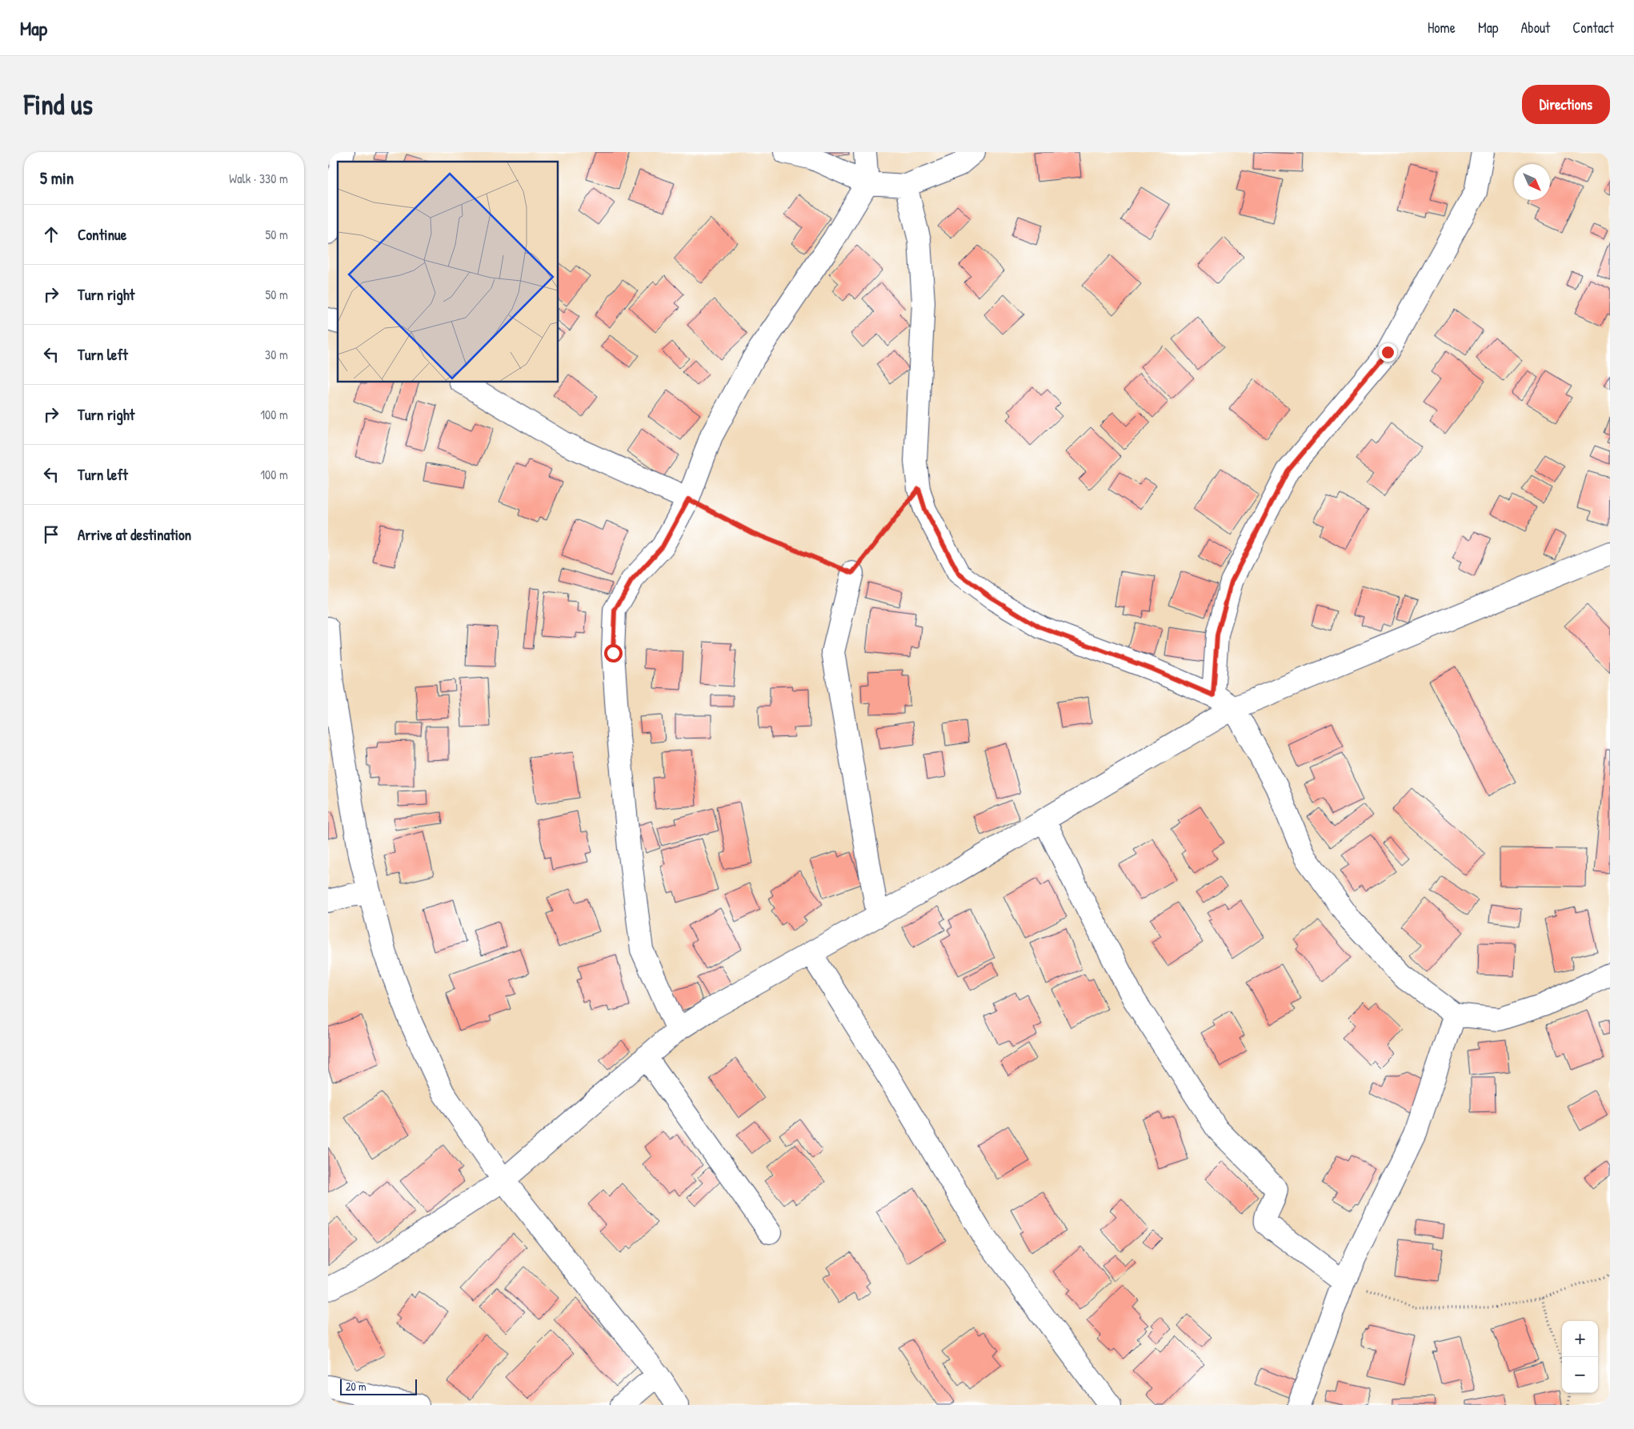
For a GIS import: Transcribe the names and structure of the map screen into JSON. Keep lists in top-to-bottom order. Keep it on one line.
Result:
{"scale_bar":"20 m","north":"bottom right","page":{"header":"Map","nav":["Home","Map","About","Contact"],"buttons":"Directions","title":"Find us","heading":["5 min","Walk · 330 m"],"list":[["Continue","50 m"],["Turn right","50 m"],["Turn left","30 m"],["Turn right","100 m"],["Turn left","100 m"],"Arrive at destination"],"map_buttons":["+","−"],"scale":"20 m"}}
